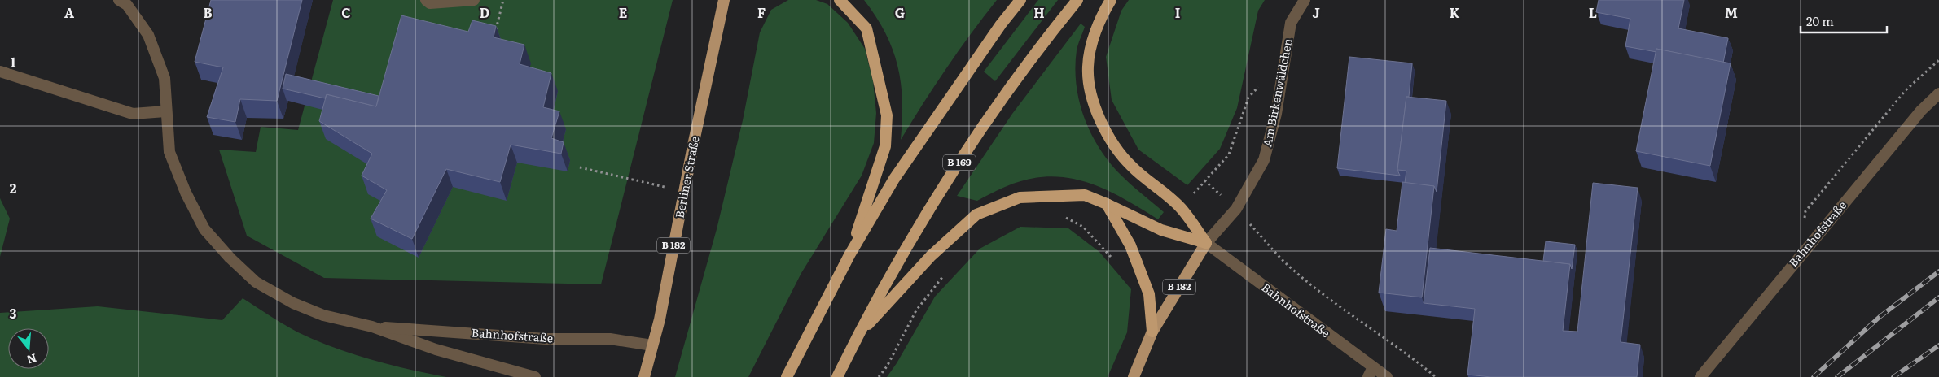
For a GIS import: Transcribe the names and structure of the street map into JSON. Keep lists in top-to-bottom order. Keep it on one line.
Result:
{"streets":{"highway":["B 169"],"main road":["Berliner Straße","B 182"],"street":["Am Birkenwäldchen","Bahnhofstraße"]},"crossings":[["Am Birkenwäldchen","Bahnhofstraße"],["Am Birkenwäldchen","B 182"],["Berliner Straße","Bahnhofstraße"],["Bahnhofstraße","B 182"]],"scale_bar":"20 m","north":"bottom","grid":{"columns":["A","B","C","D","E","F","G","H","I","J","K","L","M"],"rows":["1","2","3"]}}
